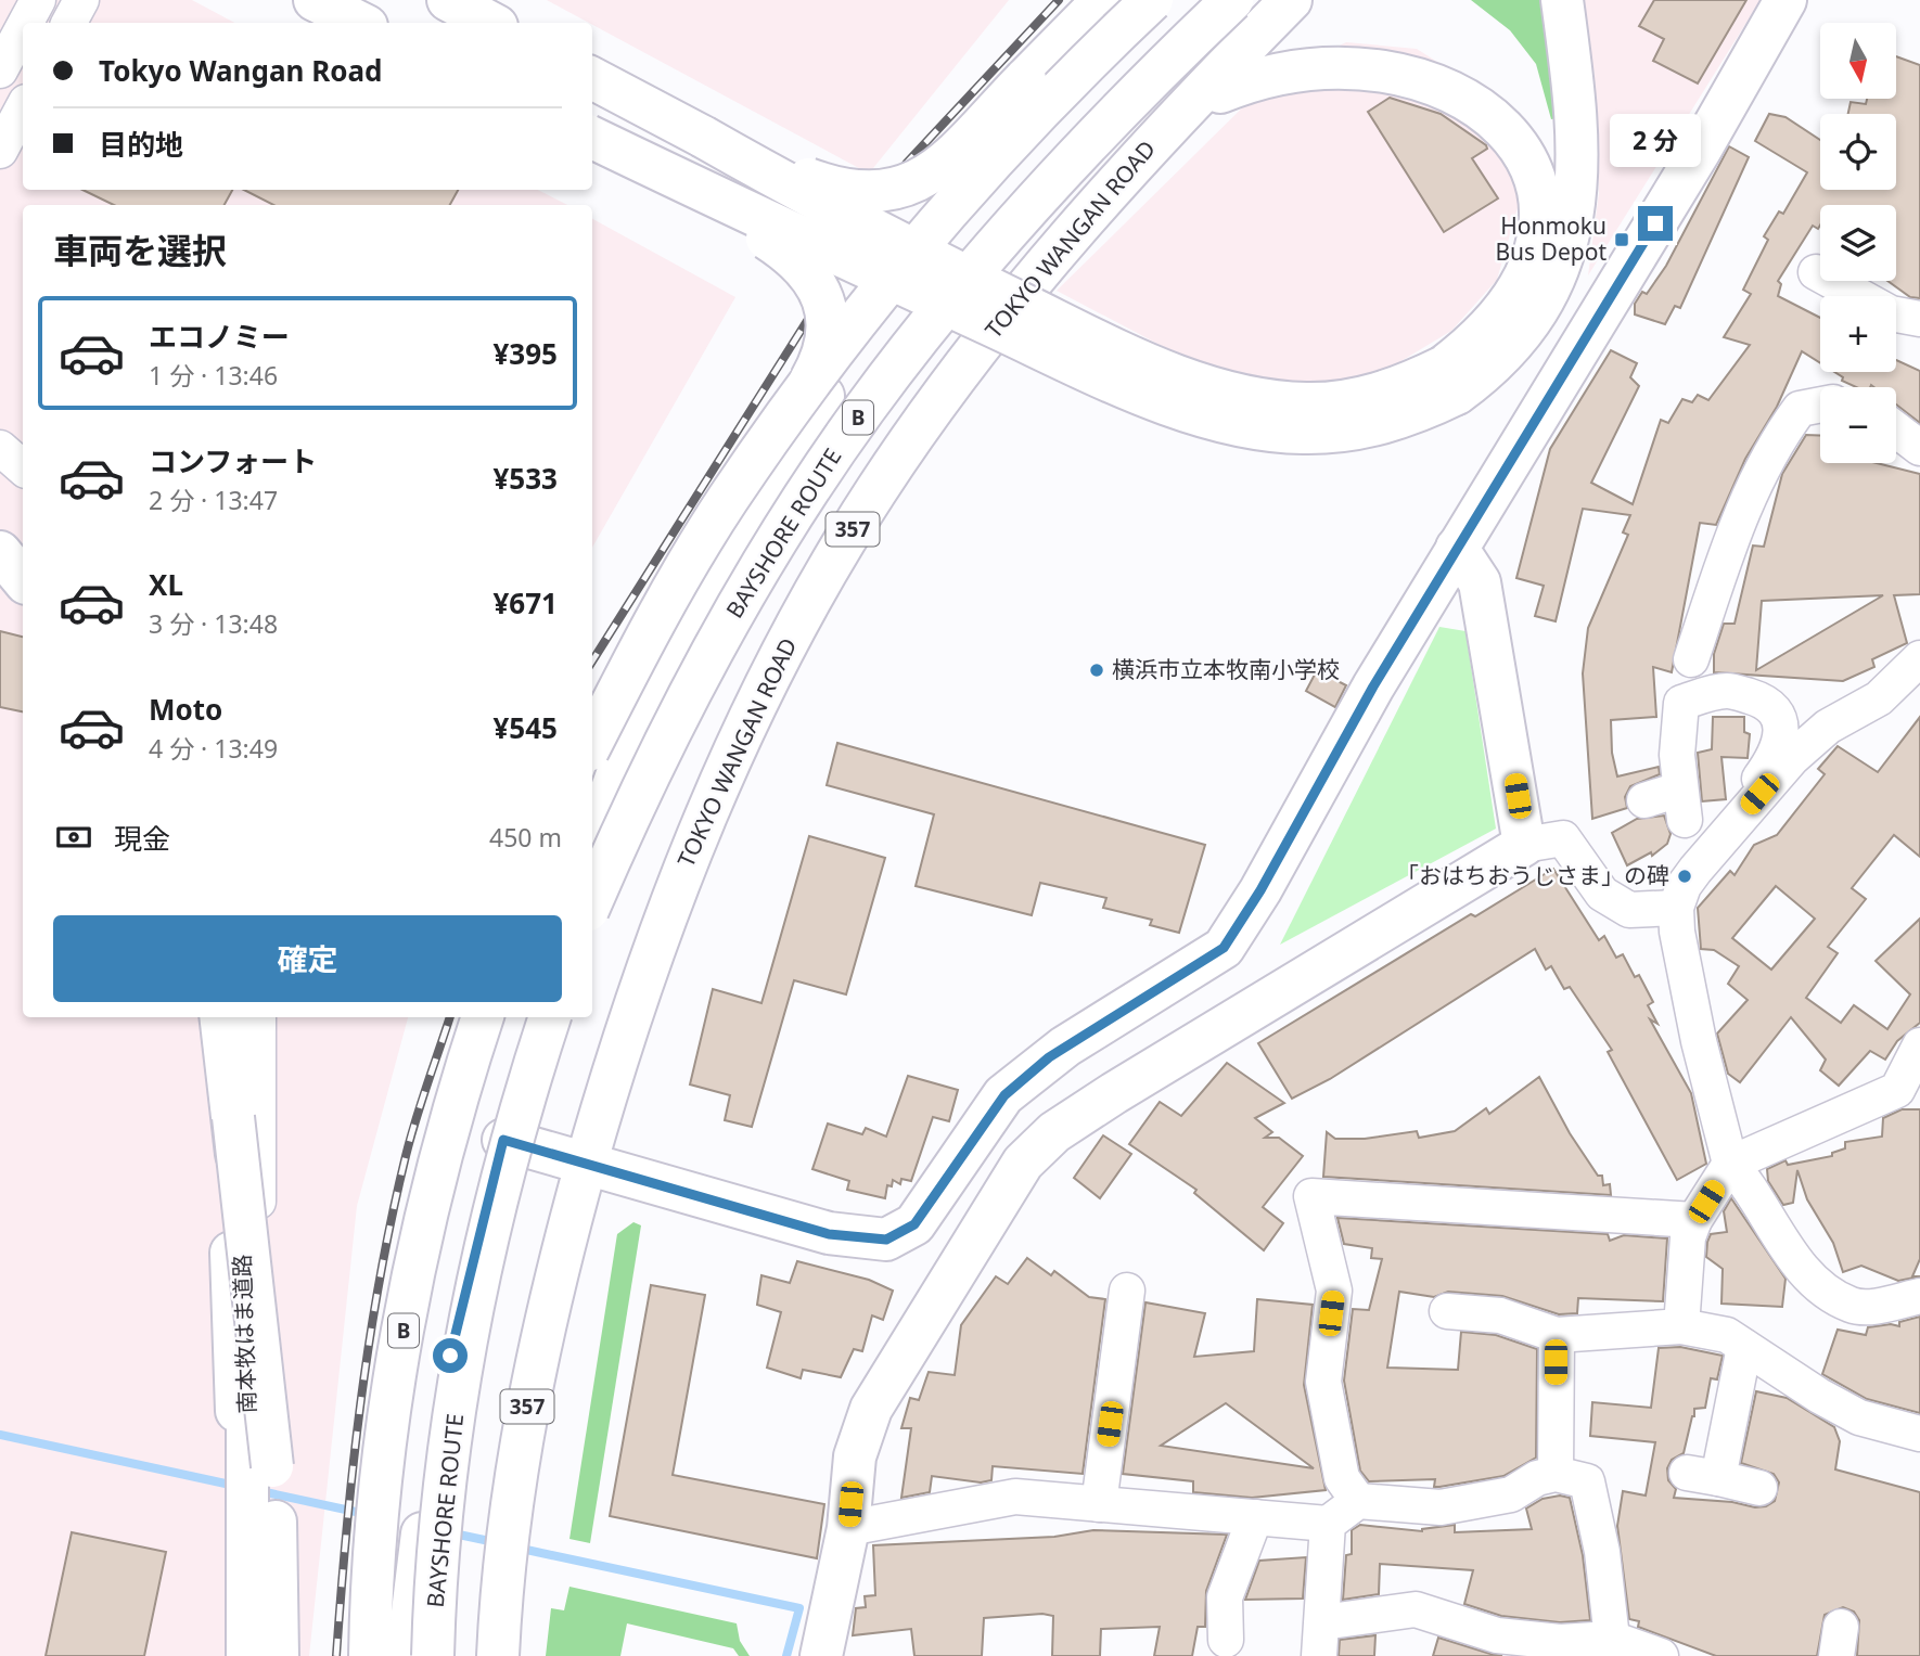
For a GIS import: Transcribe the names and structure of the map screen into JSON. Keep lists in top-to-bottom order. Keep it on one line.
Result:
{"streets":{"main road":["TOKYO WANGAN ROAD","B","357","BAYSHORE ROUTE","南本牧はま道路"]},"places":{"transit":["Honmoku Bus Depot"],"other":["横浜市立本牧南小学校","「おはちおうじさま」の碑"]},"north":"bottom","page":{"map_buttons":["+","−"],"banner":["Tokyo Wangan Road","目的地"],"bubble":"2 分","heading":"車両を選択","list":[{"name":"エコノミー","note":"1 分 · 13:46","value":"¥395"},{"name":"コンフォート","note":"2 分 · 13:47","value":"¥533"},{"name":"XL","note":"3 分 · 13:48","value":"¥671"},{"name":"Moto","note":"4 分 · 13:49","value":"¥545"}],"pay":["現金","450 m"],"buttons":"確定"}}
